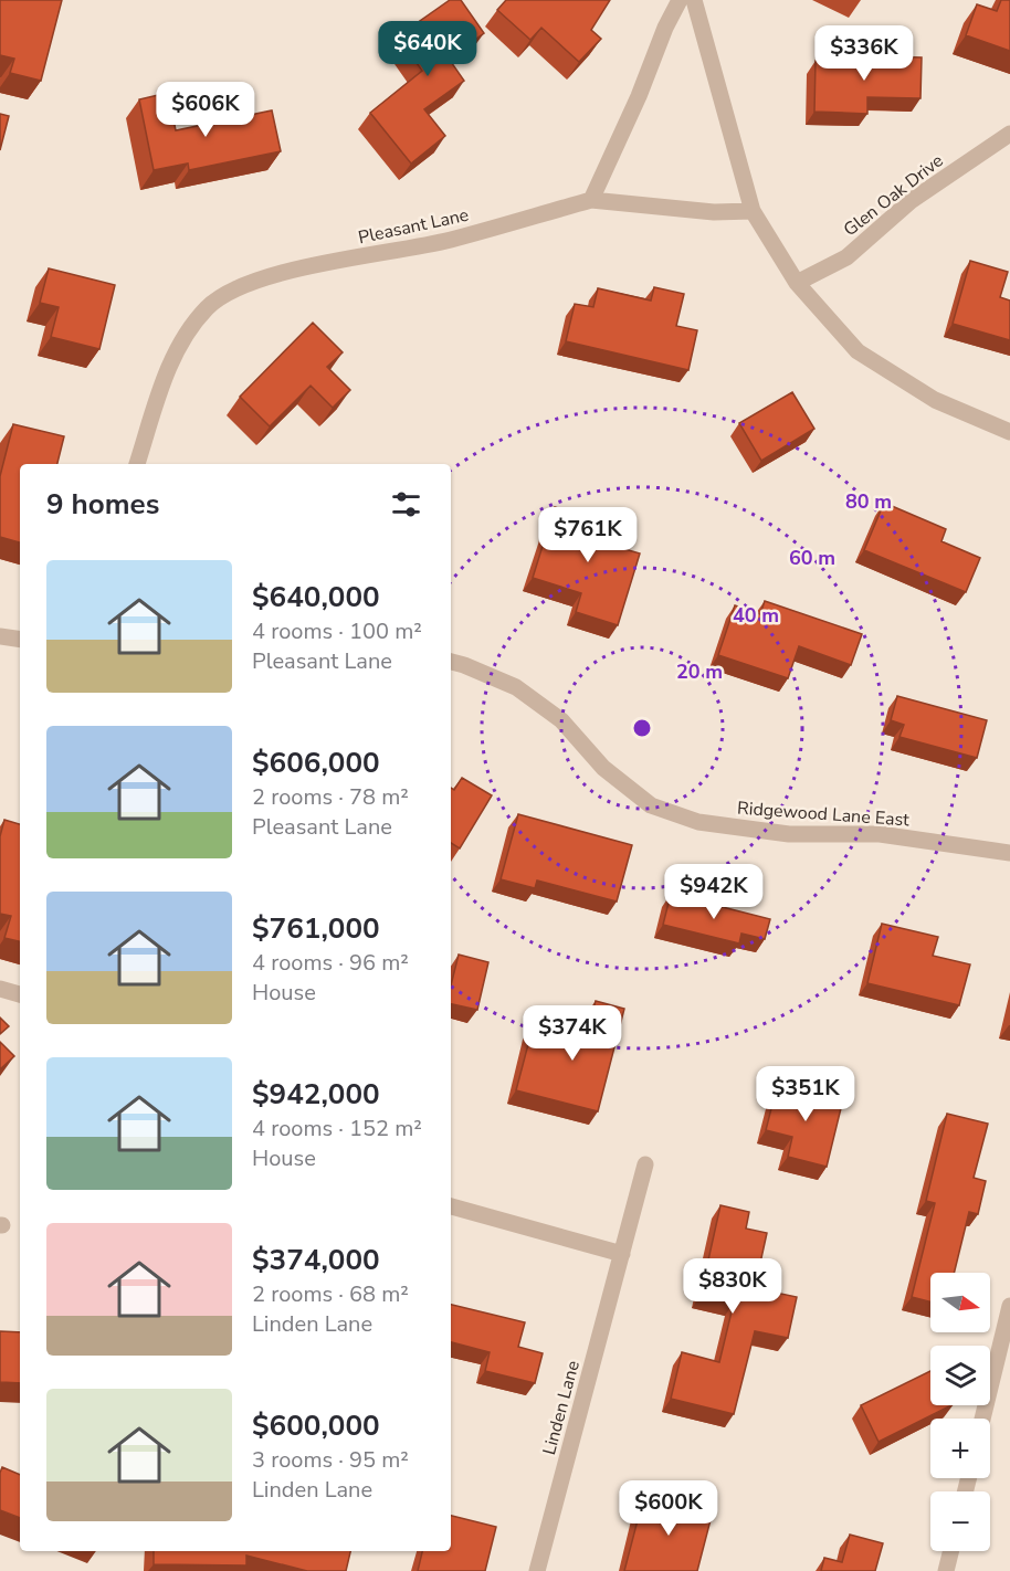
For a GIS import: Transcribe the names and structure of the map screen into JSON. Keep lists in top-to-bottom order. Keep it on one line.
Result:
{"streets":{"street":["Glen Oak Drive","Pleasant Lane","Ridgewood Lane East","Linden Lane"]},"north":"right","page":{"price":["$640K","$336K","$606K","$761K","$942K","$374K","$351K","$830K","$600K"],"heading":"9 homes","list":[{"name":"$640,000","note":"4 rooms · 100 m² · Pleasant Lane"},{"name":"$606,000","note":"2 rooms · 78 m² · Pleasant Lane"},{"name":"$761,000","note":"4 rooms · 96 m² · House"},{"name":"$942,000","note":"4 rooms · 152 m² · House"},{"name":"$374,000","note":"2 rooms · 68 m² · Linden Lane"},{"name":"$600,000","note":"3 rooms · 95 m² · Linden Lane"}],"map_buttons":["+","−"]},"rings":["80 m","60 m","40 m","20 m"]}
